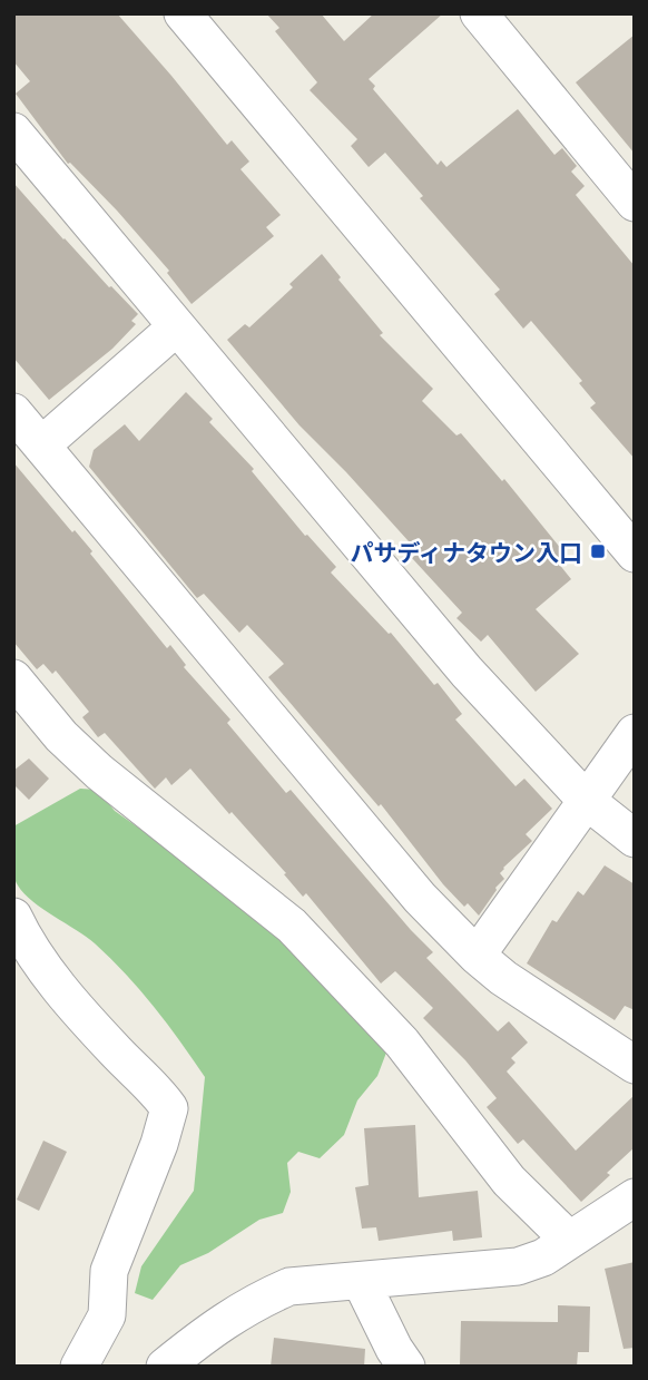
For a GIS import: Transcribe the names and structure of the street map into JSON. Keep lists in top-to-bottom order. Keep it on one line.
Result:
{"places":{"transit":["パサディナタウン入口"]}}
